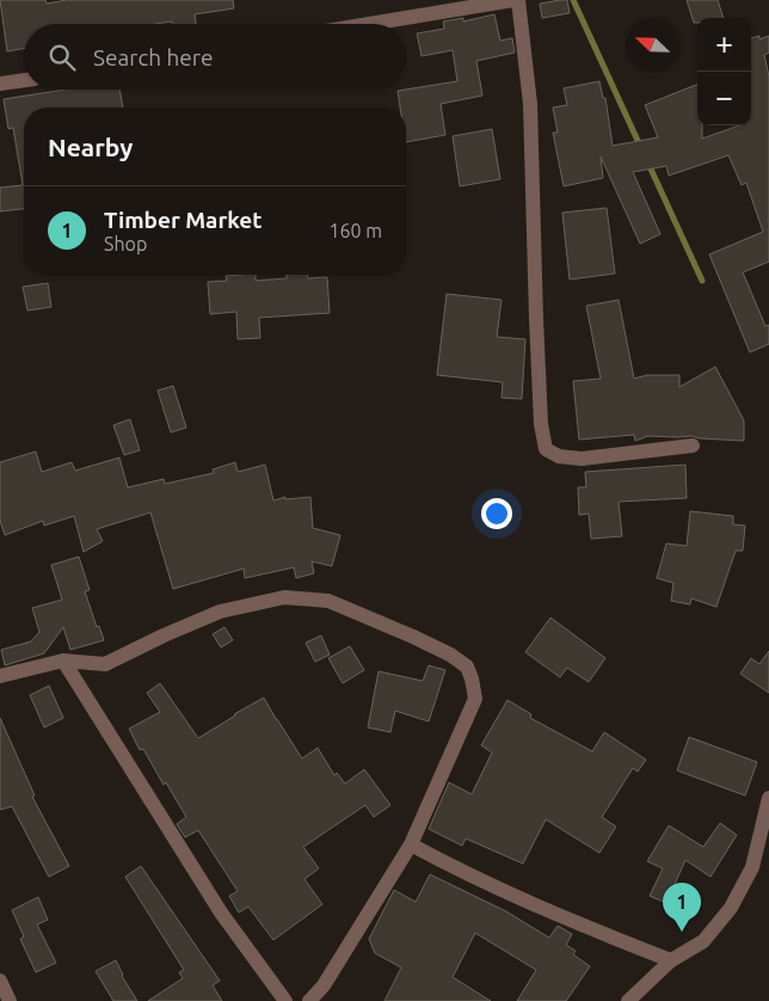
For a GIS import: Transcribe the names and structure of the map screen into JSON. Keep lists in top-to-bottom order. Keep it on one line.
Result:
{"north":"top left","page":{"map_buttons":["+","−"],"search":"Search here","heading":"Nearby","list":[{"mark":"1","name":"Timber Market","note":"Shop","value":"160 m"}],"pins":"1"}}
